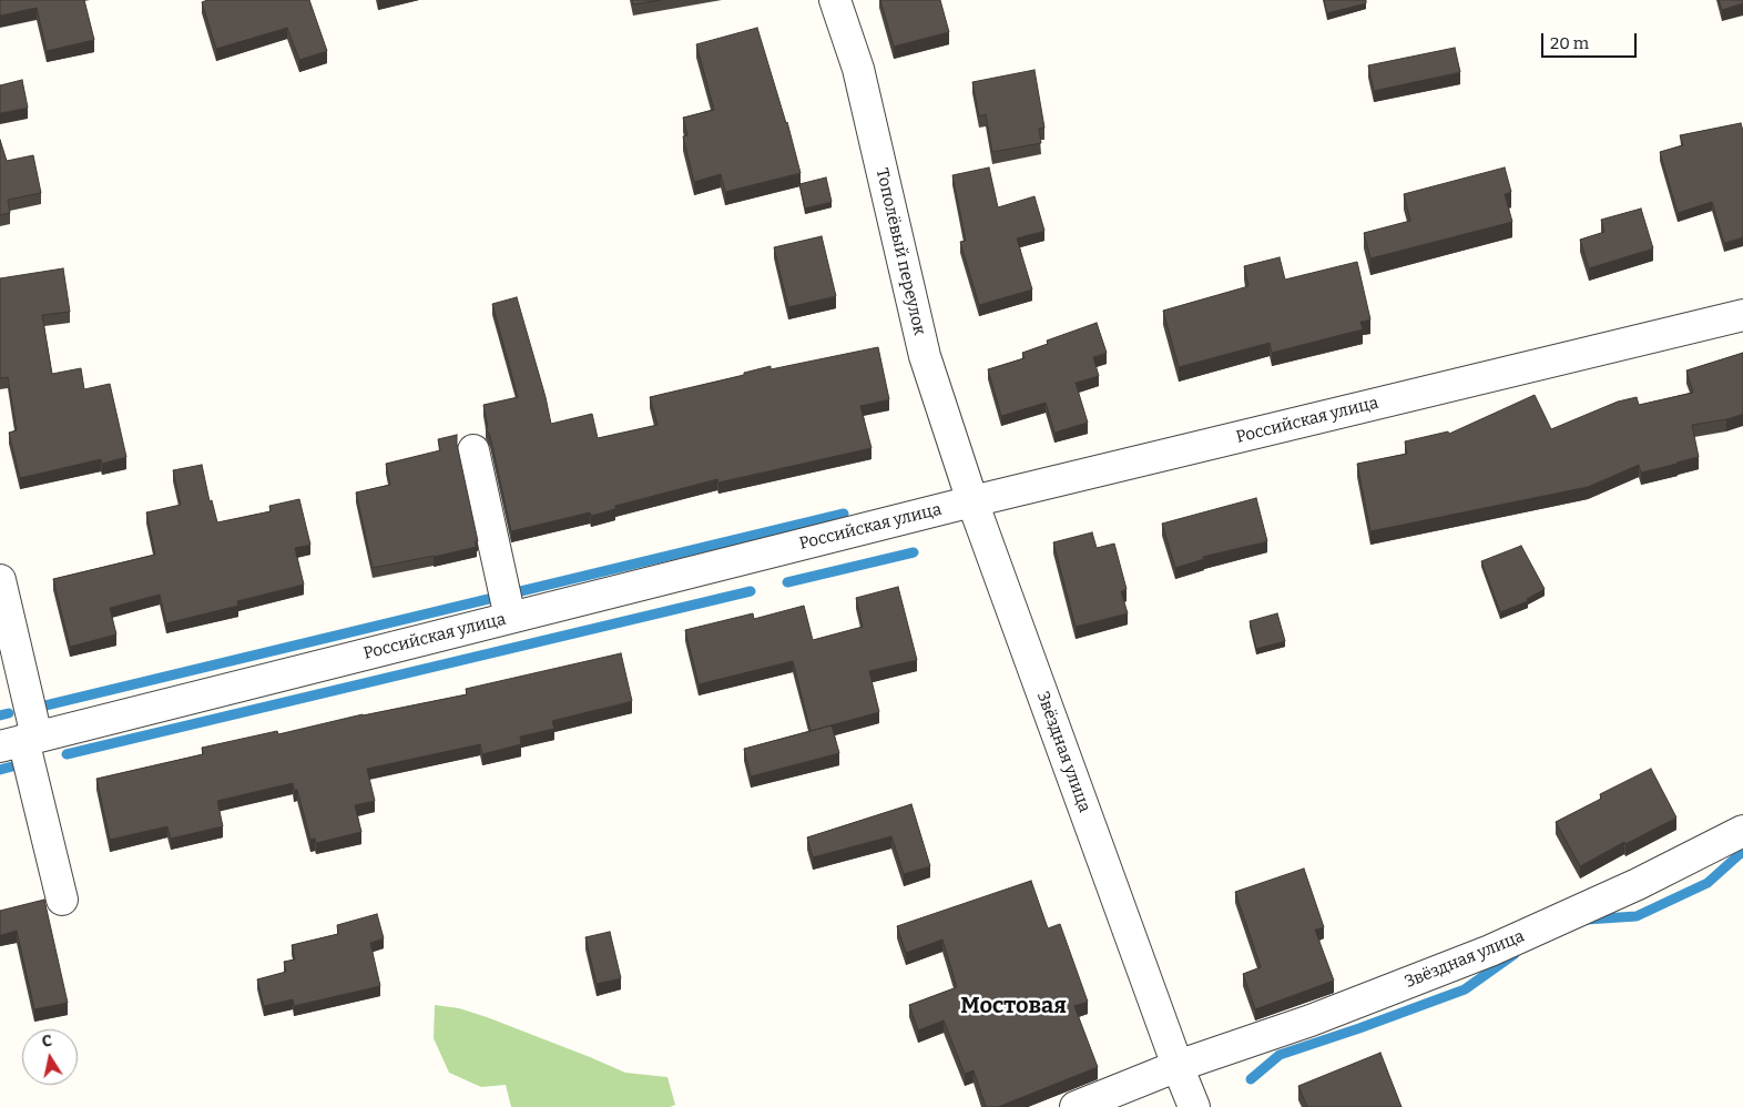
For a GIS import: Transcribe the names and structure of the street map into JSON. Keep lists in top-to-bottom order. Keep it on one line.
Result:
{"streets":{"street":["Тополёвый переулок","Российская улица","Звёздная улица"]},"crossings":[["Тополёвый переулок","Российская улица"],["Тополёвый переулок","Звёздная улица"],["Российская улица","Звёздная улица"]],"districts":["Мостовая"],"scale_bar":"20 m","north":"top"}
